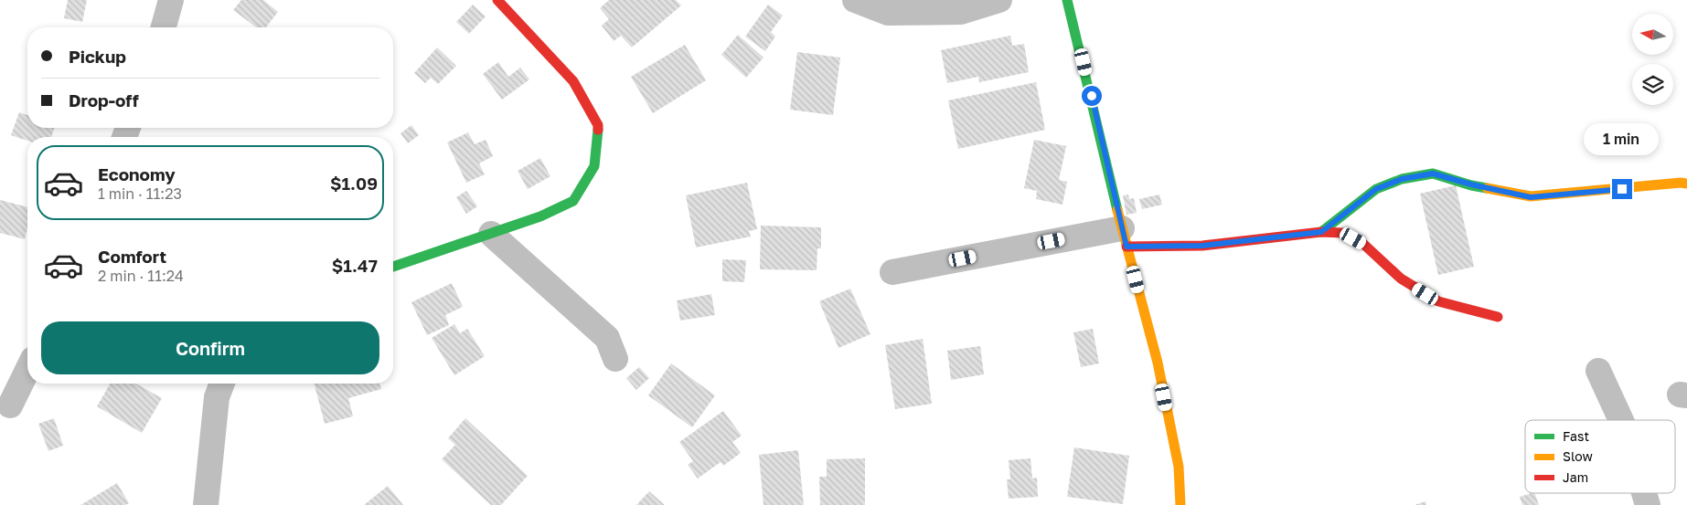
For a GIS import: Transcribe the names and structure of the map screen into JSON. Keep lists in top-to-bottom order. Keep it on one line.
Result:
{"legend":["Fast","Slow","Jam"],"north":"left","page":{"banner":["Pickup","Drop-off"],"bubble":"1 min","list":[{"name":"Economy","note":"1 min · 11:23","value":"$1.09"},{"name":"Comfort","note":"2 min · 11:24","value":"$1.47"}],"buttons":"Confirm"}}
